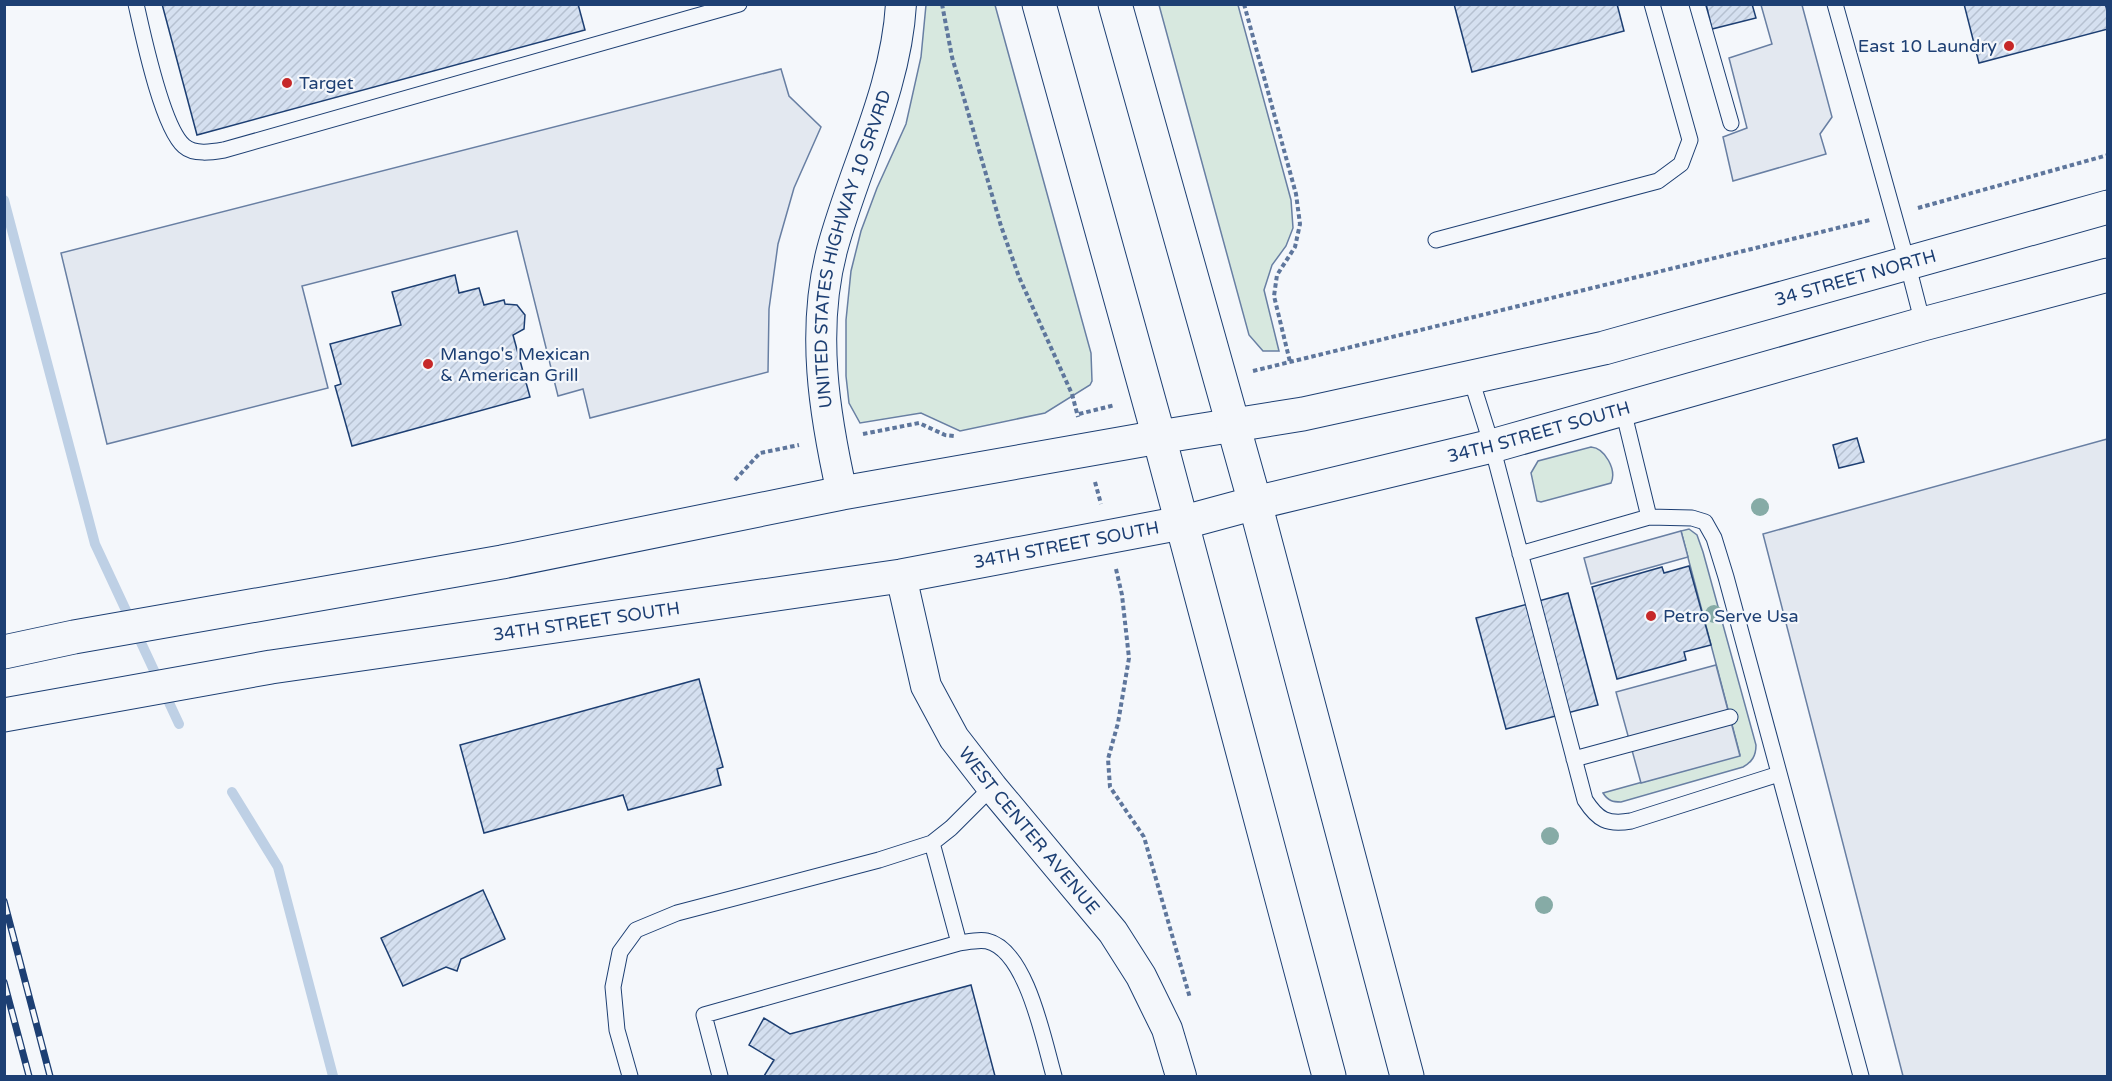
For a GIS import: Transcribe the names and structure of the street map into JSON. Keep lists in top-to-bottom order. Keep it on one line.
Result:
{"streets":{"main road":["34 STREET NORTH","34TH STREET SOUTH"],"street":["UNITED STATES HIGHWAY 10 SRVRD","WEST CENTER AVENUE"]},"crossings":[["34TH STREET SOUTH","WEST CENTER AVENUE"]],"places":["East 10 Laundry","Target","Mango's Mexican & American Grill","Petro Serve Usa"]}
